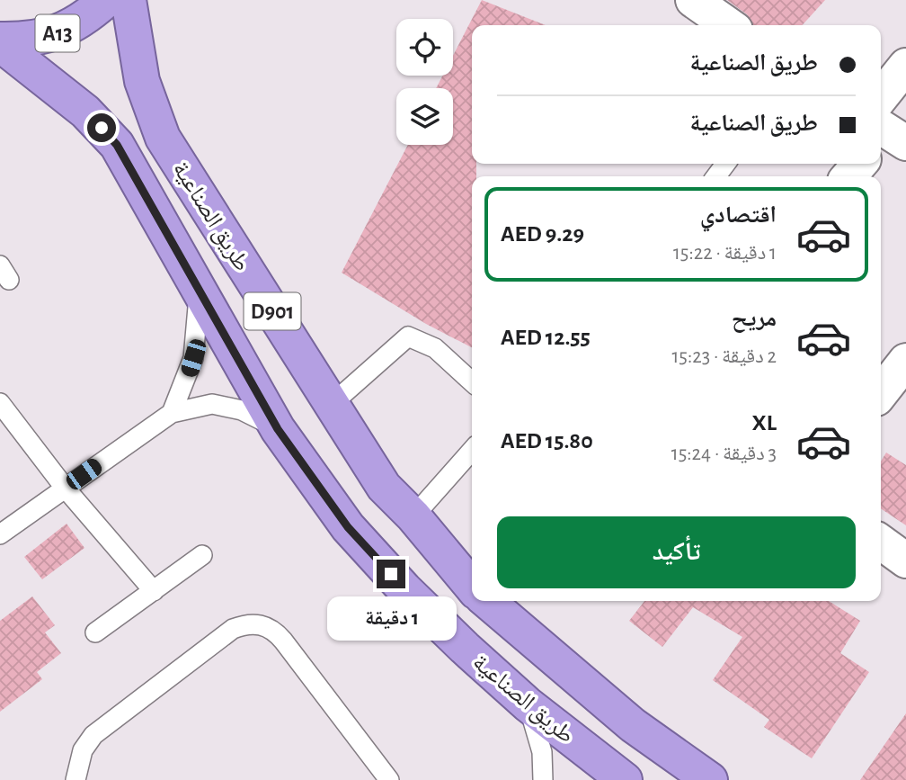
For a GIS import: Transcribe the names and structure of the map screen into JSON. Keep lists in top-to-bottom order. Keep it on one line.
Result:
{"streets":{"highway":["A13","طريق الصناعية","D901"]},"crossings":[["A13","طريق الصناعية"]],"page":{"banner":["طريق الصناعية","طريق الصناعية"],"list":[{"name":"اقتصادي","note":"1 دقيقة · 15:22","value":"AED 9.29"},{"name":"مريح","note":"2 دقيقة · 15:23","value":"AED 12.55"},{"name":"XL","note":"3 دقيقة · 15:24","value":"AED 15.80"}],"buttons":"تأكيد","bubble":"1 دقيقة"}}
